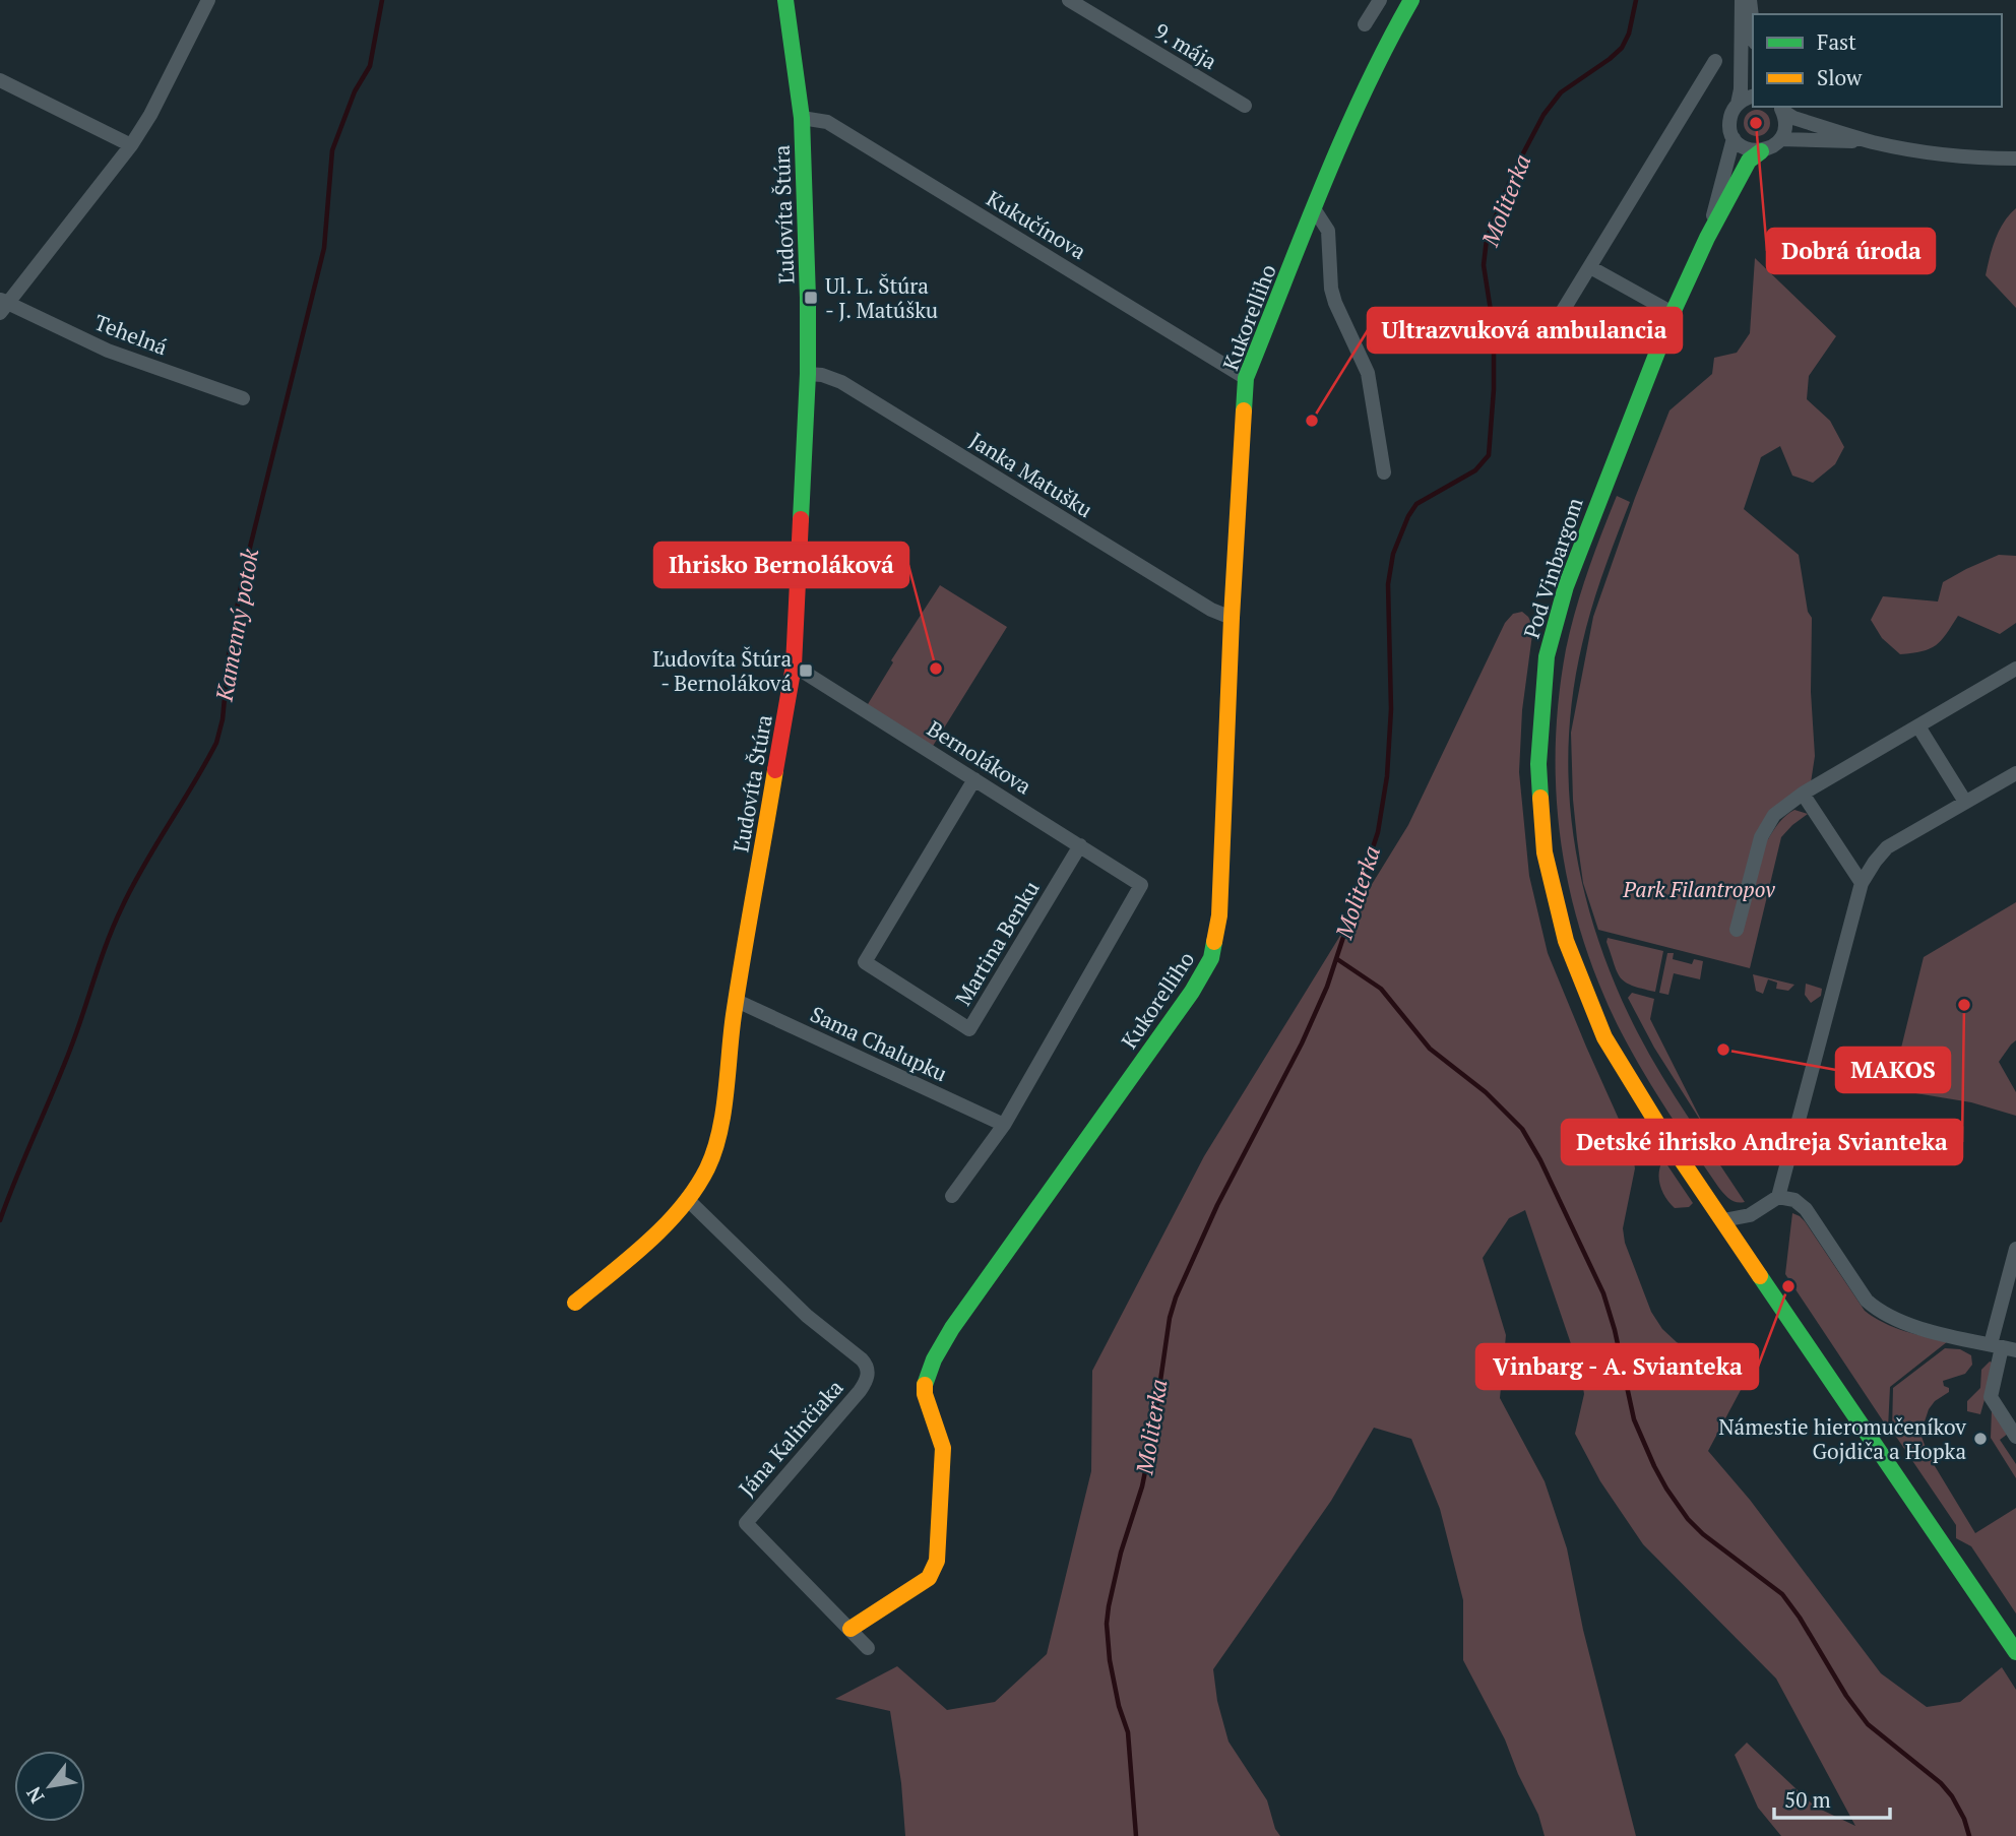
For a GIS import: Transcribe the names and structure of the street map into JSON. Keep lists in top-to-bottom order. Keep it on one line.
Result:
{"streets":{"street":["9. mája","Ľudovíta Štúra","Kukučínova","Kukorelliho","Tehelná","Janka Matušku","Pod Vinbargom","Bernolákova","Martina Benku","Sama Chalupku","Jána Kalinčiaka"]},"crossings":[["Ľudovíta Štúra","Kukučínova"],["Ľudovíta Štúra","Janka Matušku"],["Ľudovíta Štúra","Bernolákova"],["Ľudovíta Štúra","Sama Chalupku"],["Ľudovíta Štúra","Jána Kalinčiaka"],["Kukučínova","Kukorelliho"],["Kukorelliho","Janka Matušku"],["Kukorelliho","Jána Kalinčiaka"],["Bernolákova","Martina Benku"],["Bernolákova","Sama Chalupku"]],"water":["Moliterka","Kamenný potok"],"parks":["Park Filantropov"],"places":{"other":["Dobrá úroda","Ultrazvuková ambulancia","Ihrisko Bernoláková","Detské ihrisko Andreja Svianteka","MAKOS","Vinbarg - A. Svianteka","Námestie hieromučeníkov Gojdiča a Hopka"],"transit":["Ul. L. Štúra - J. Matúšku","Ľudovíta Štúra - Bernoláková"]},"legend":["Fast","Slow"],"scale_bar":"50 m","north":"bottom left"}
